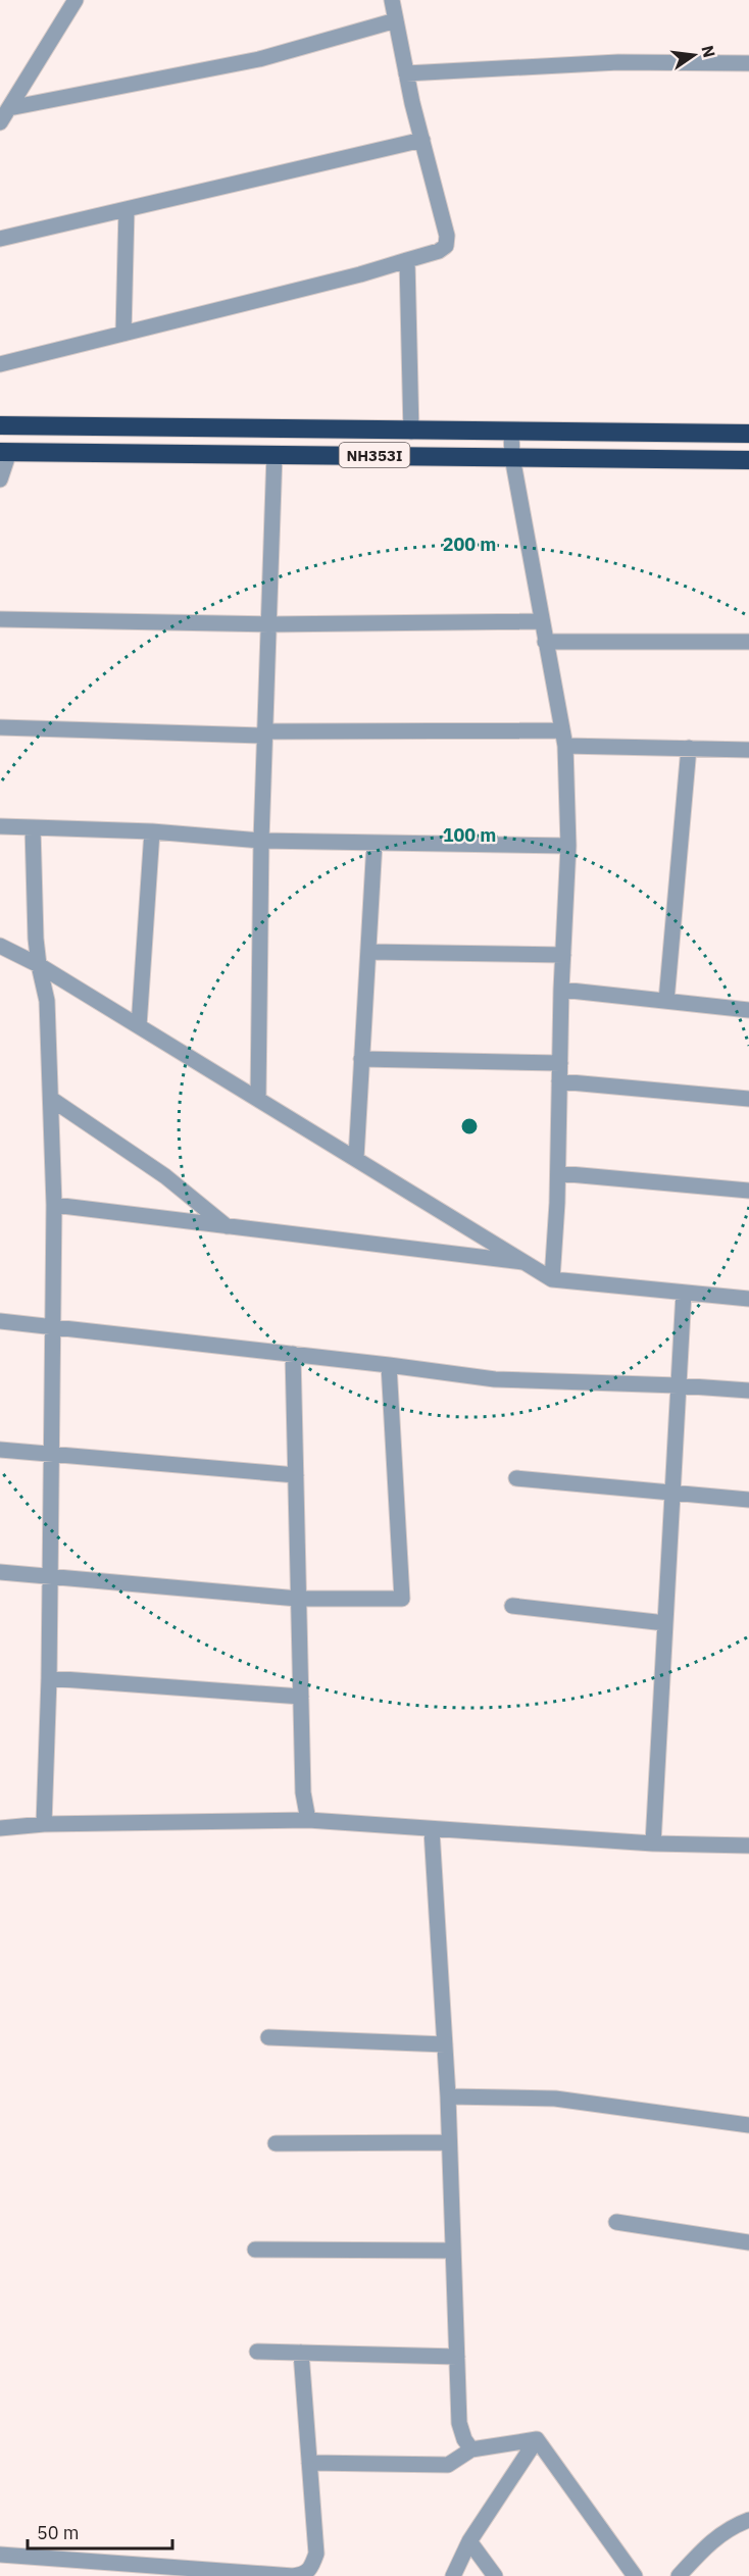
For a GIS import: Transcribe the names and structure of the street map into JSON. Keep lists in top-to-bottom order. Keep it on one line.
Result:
{"streets":{"highway":["NH353I"]},"scale_bar":"50 m","north":"right","rings":["200 m","100 m"]}
